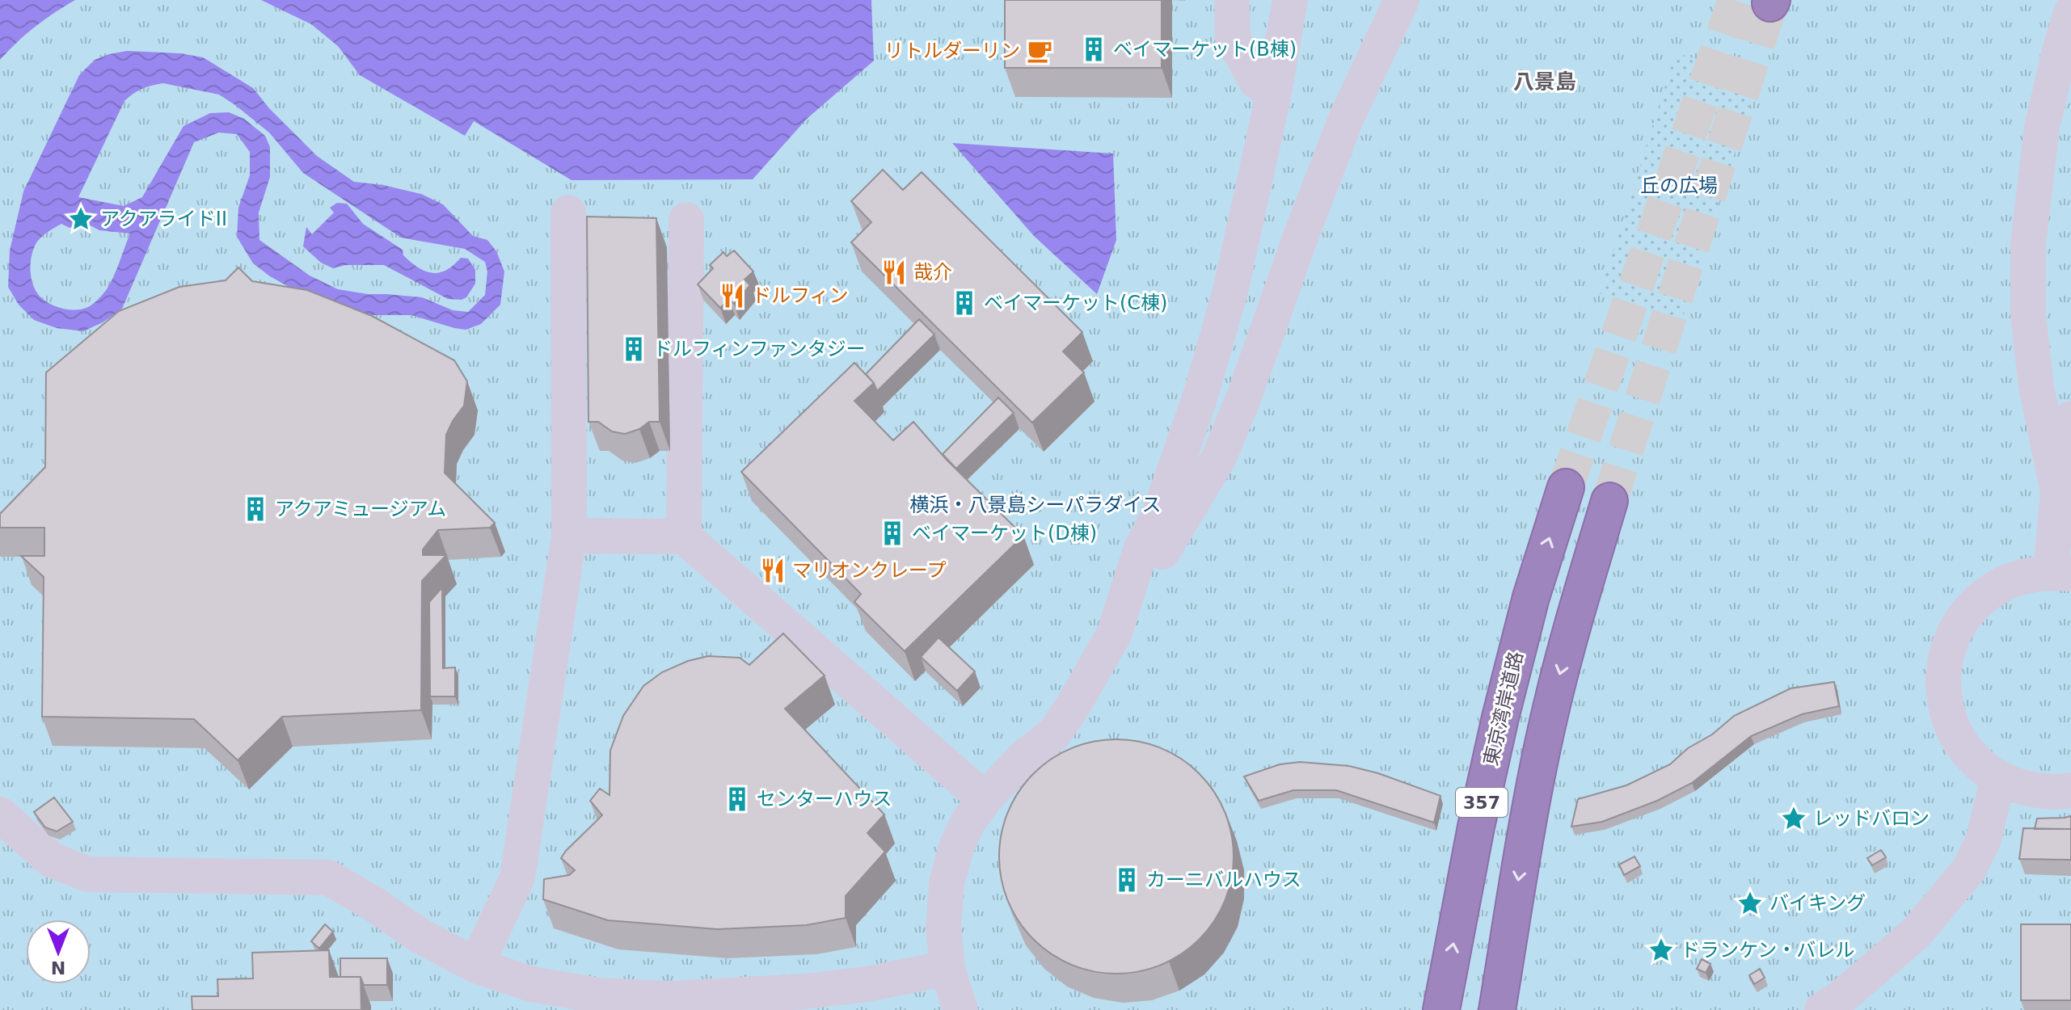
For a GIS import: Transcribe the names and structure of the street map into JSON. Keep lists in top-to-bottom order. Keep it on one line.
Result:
{"streets":{"highway":["東京湾岸道路","357"]},"districts":["八景島"],"parks":["丘の広場","横浜・八景島シーパラダイス"],"places":{"building":["ベイマーケット(B棟)","ベイマーケット(C棟)","ドルフィンファンタジー","アクアミュージアム","ベイマーケット(D棟)","センターハウス","カーニバルハウス"],"cafe":["リトルダーリン"],"place":["アクアライドII","レッドバロン","バイキング","ドランケン・バレル"],"restaurant":["哉介","ドルフィン","マリオンクレープ"]},"north":"bottom"}
